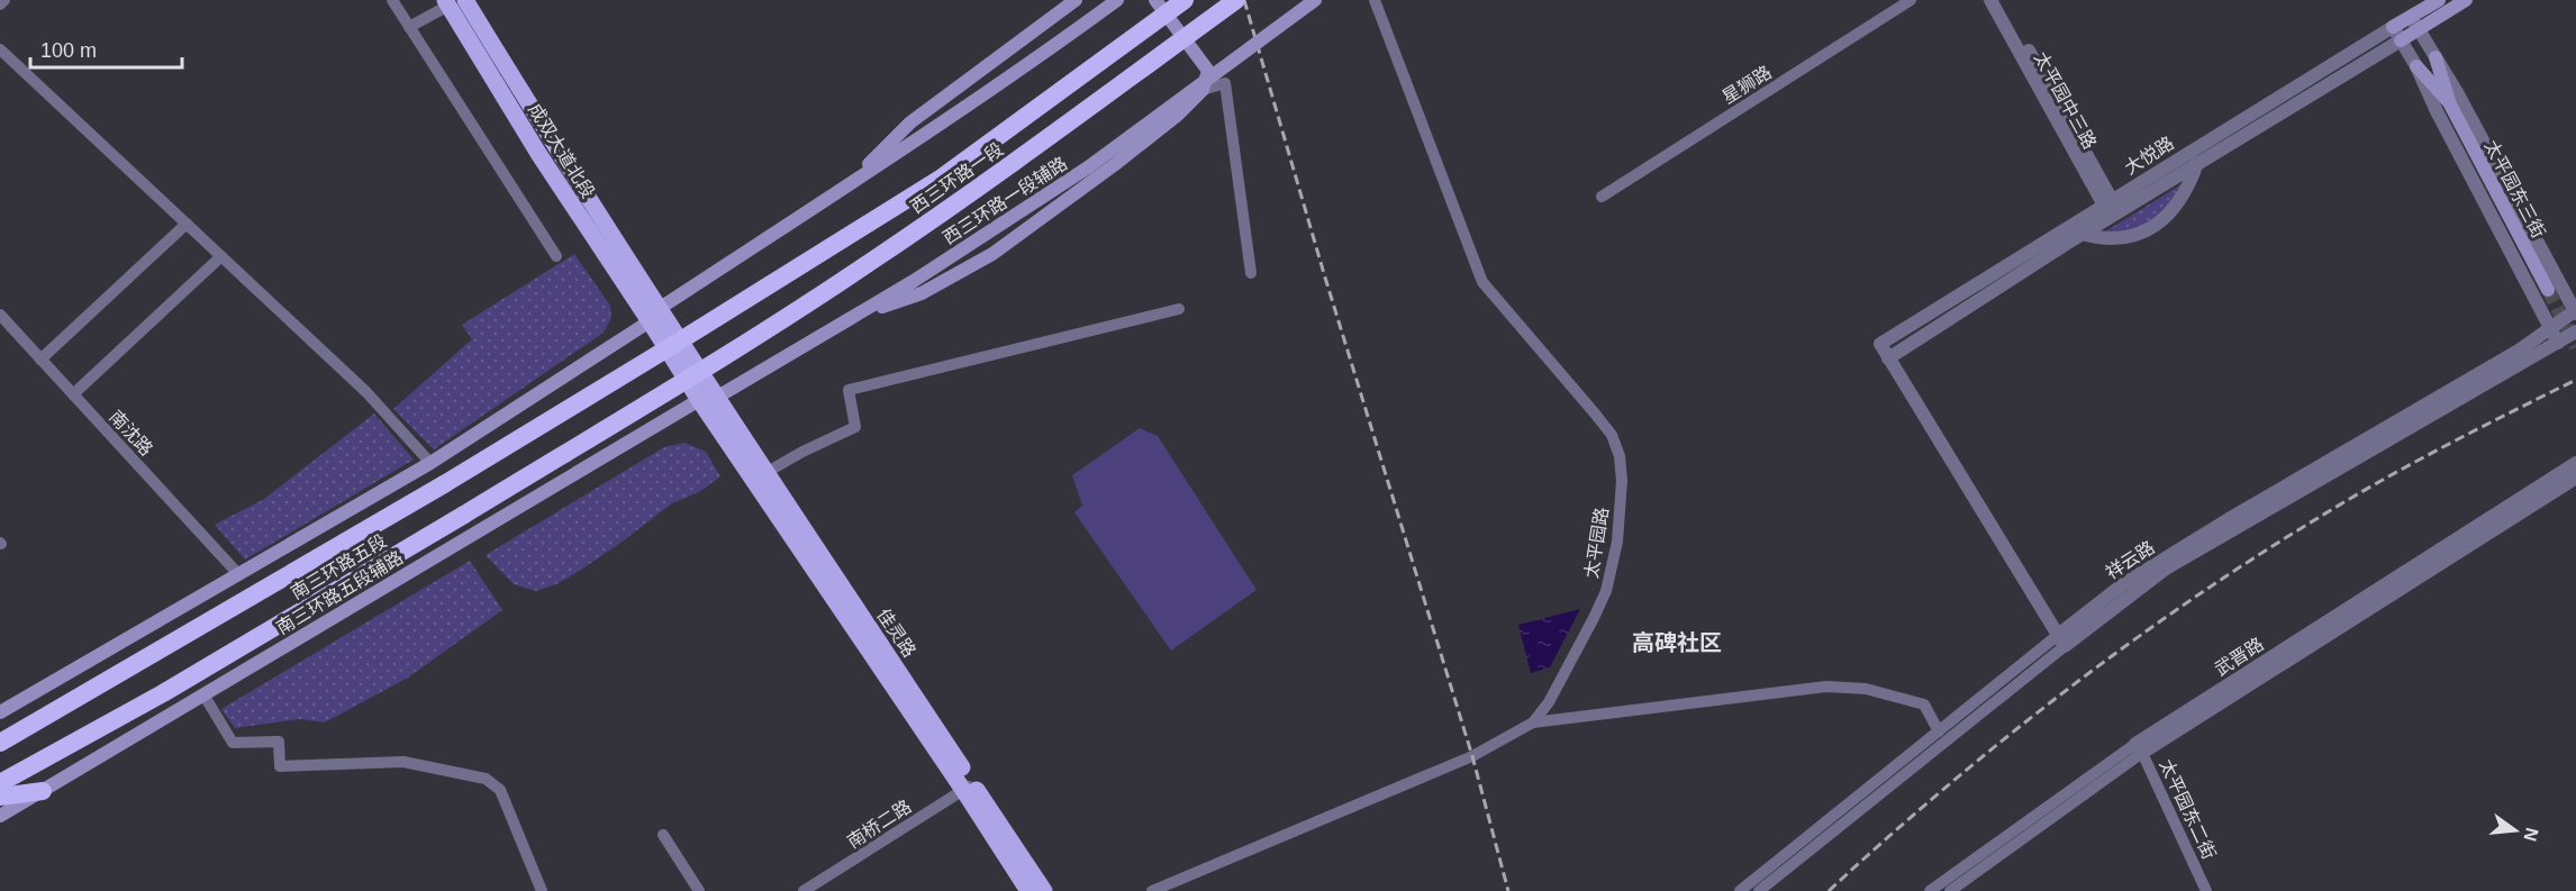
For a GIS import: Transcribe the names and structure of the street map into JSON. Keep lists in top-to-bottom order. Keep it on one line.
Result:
{"streets":{"highway":["西三环路一段","南三环路五段"],"main road":["成双大道北段","大悦路","太平园东三街","西三环路一段辅路","南三环路五段辅路","佳灵路"],"street":["星狮路","太平园中三路","南沈路","太平园路","祥云路","武晋路","太平园东二街","南桥二路"]},"crossings":[["太平园中三路","大悦路"],["成双大道北段","西三环路一段辅路"],["成双大道北段","南三环路五段辅路"],["成双大道北段","佳灵路"],["西三环路一段","南三环路五段"],["西三环路一段辅路","南三环路五段辅路"],["西三环路一段辅路","佳灵路"],["南三环路五段辅路","佳灵路"],["佳灵路","南桥二路"],["武晋路","太平园东二街"]],"districts":["高碑社区"],"scale_bar":"100 m","north":"right"}
